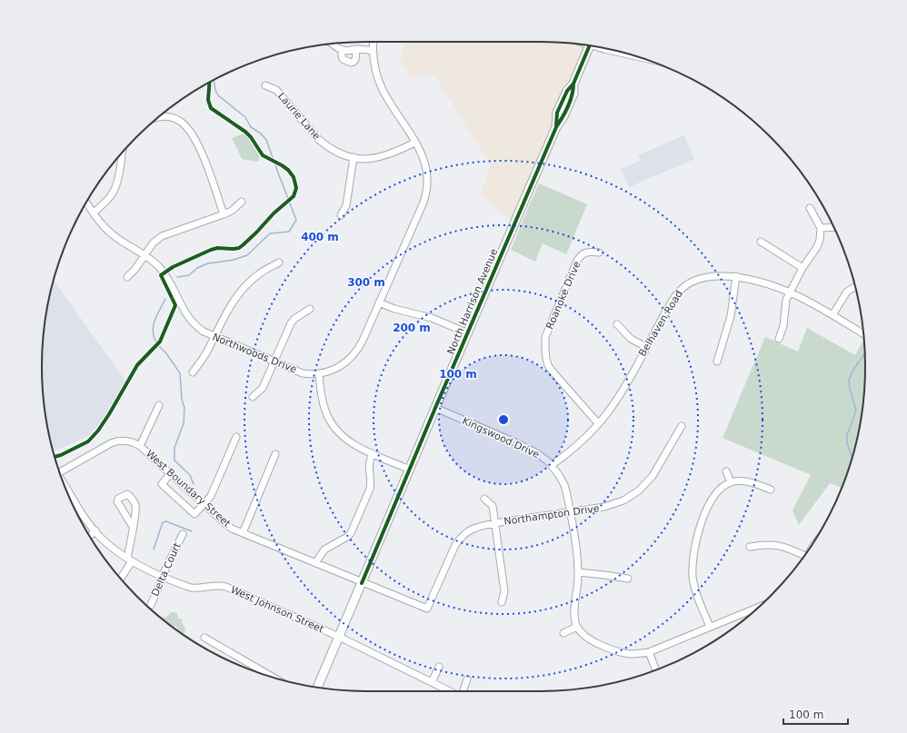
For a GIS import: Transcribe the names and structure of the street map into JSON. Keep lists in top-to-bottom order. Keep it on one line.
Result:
{"streets":{"main road":["North Harrison Avenue"],"street":["Laurie Lane","Roanoke Drive","Belhaven Road","Northwoods Drive","Kingswood Drive","West Boundary Street","Northampton Drive","Delta Court","West Johnson Street"]},"crossings":[["Laurie Lane","Northwoods Drive"],["Roanoke Drive","Belhaven Road"],["North Harrison Avenue","Kingswood Drive"],["North Harrison Avenue","West Boundary Street"],["North Harrison Avenue","West Johnson Street"],["Belhaven Road","Kingswood Drive"],["Kingswood Drive","Northampton Drive"],["West Boundary Street","Northampton Drive"],["Delta Court","West Johnson Street"]],"scale_bar":"100 m","rings":["400 m","300 m","200 m","100 m"]}
